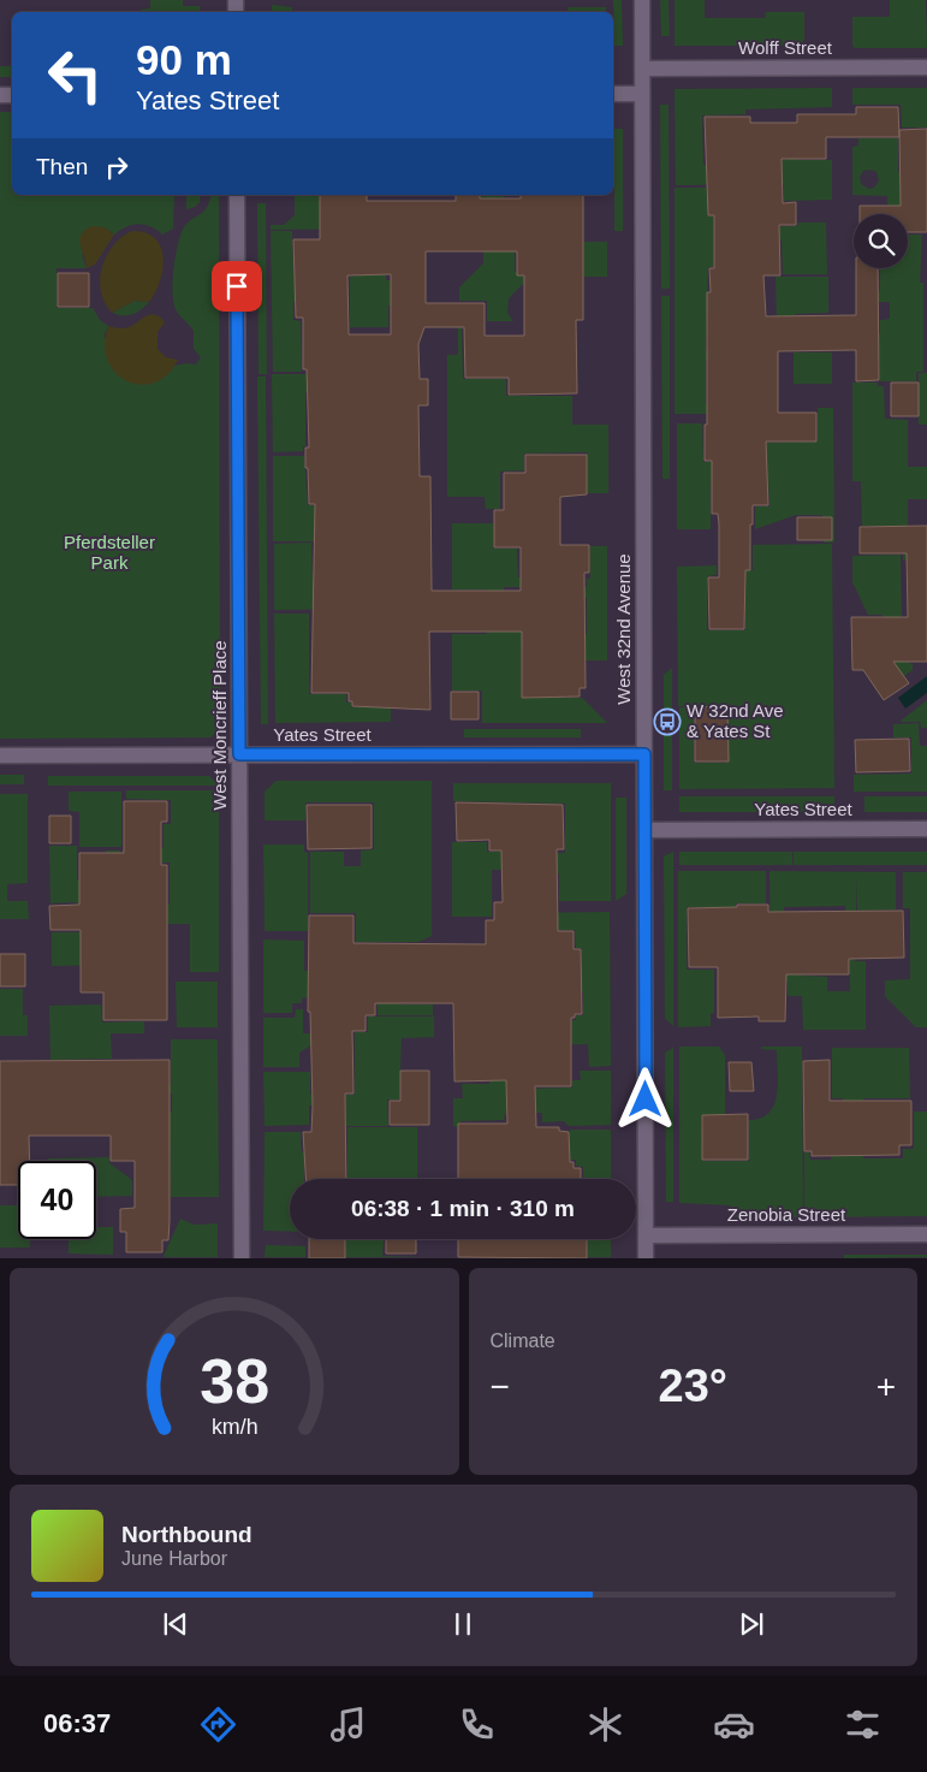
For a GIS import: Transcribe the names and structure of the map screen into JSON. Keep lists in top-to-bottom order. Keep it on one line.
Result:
{"streets":{"street":["Wolff Street","West 32nd Avenue","West Moncrieff Place","Yates Street","Zenobia Street"]},"crossings":[["Wolff Street","West 32nd Avenue"],["West 32nd Avenue","Yates Street"],["West 32nd Avenue","Zenobia Street"],["West Moncrieff Place","Yates Street"]],"parks":["Pferdsteller Park"],"places":{"bus stop":["W 32nd Ave & Yates St"]},"page":{"turn":["90 m","Yates Street"],"then":"Then","limit":"40","trip":"06:38 · 1 min · 310 m","tile":"Climate","heat":["−","23°","+"],"song":["Northbound","June Harbor"],"tabs":"06:37","gauge":["38","km/h"]}}
